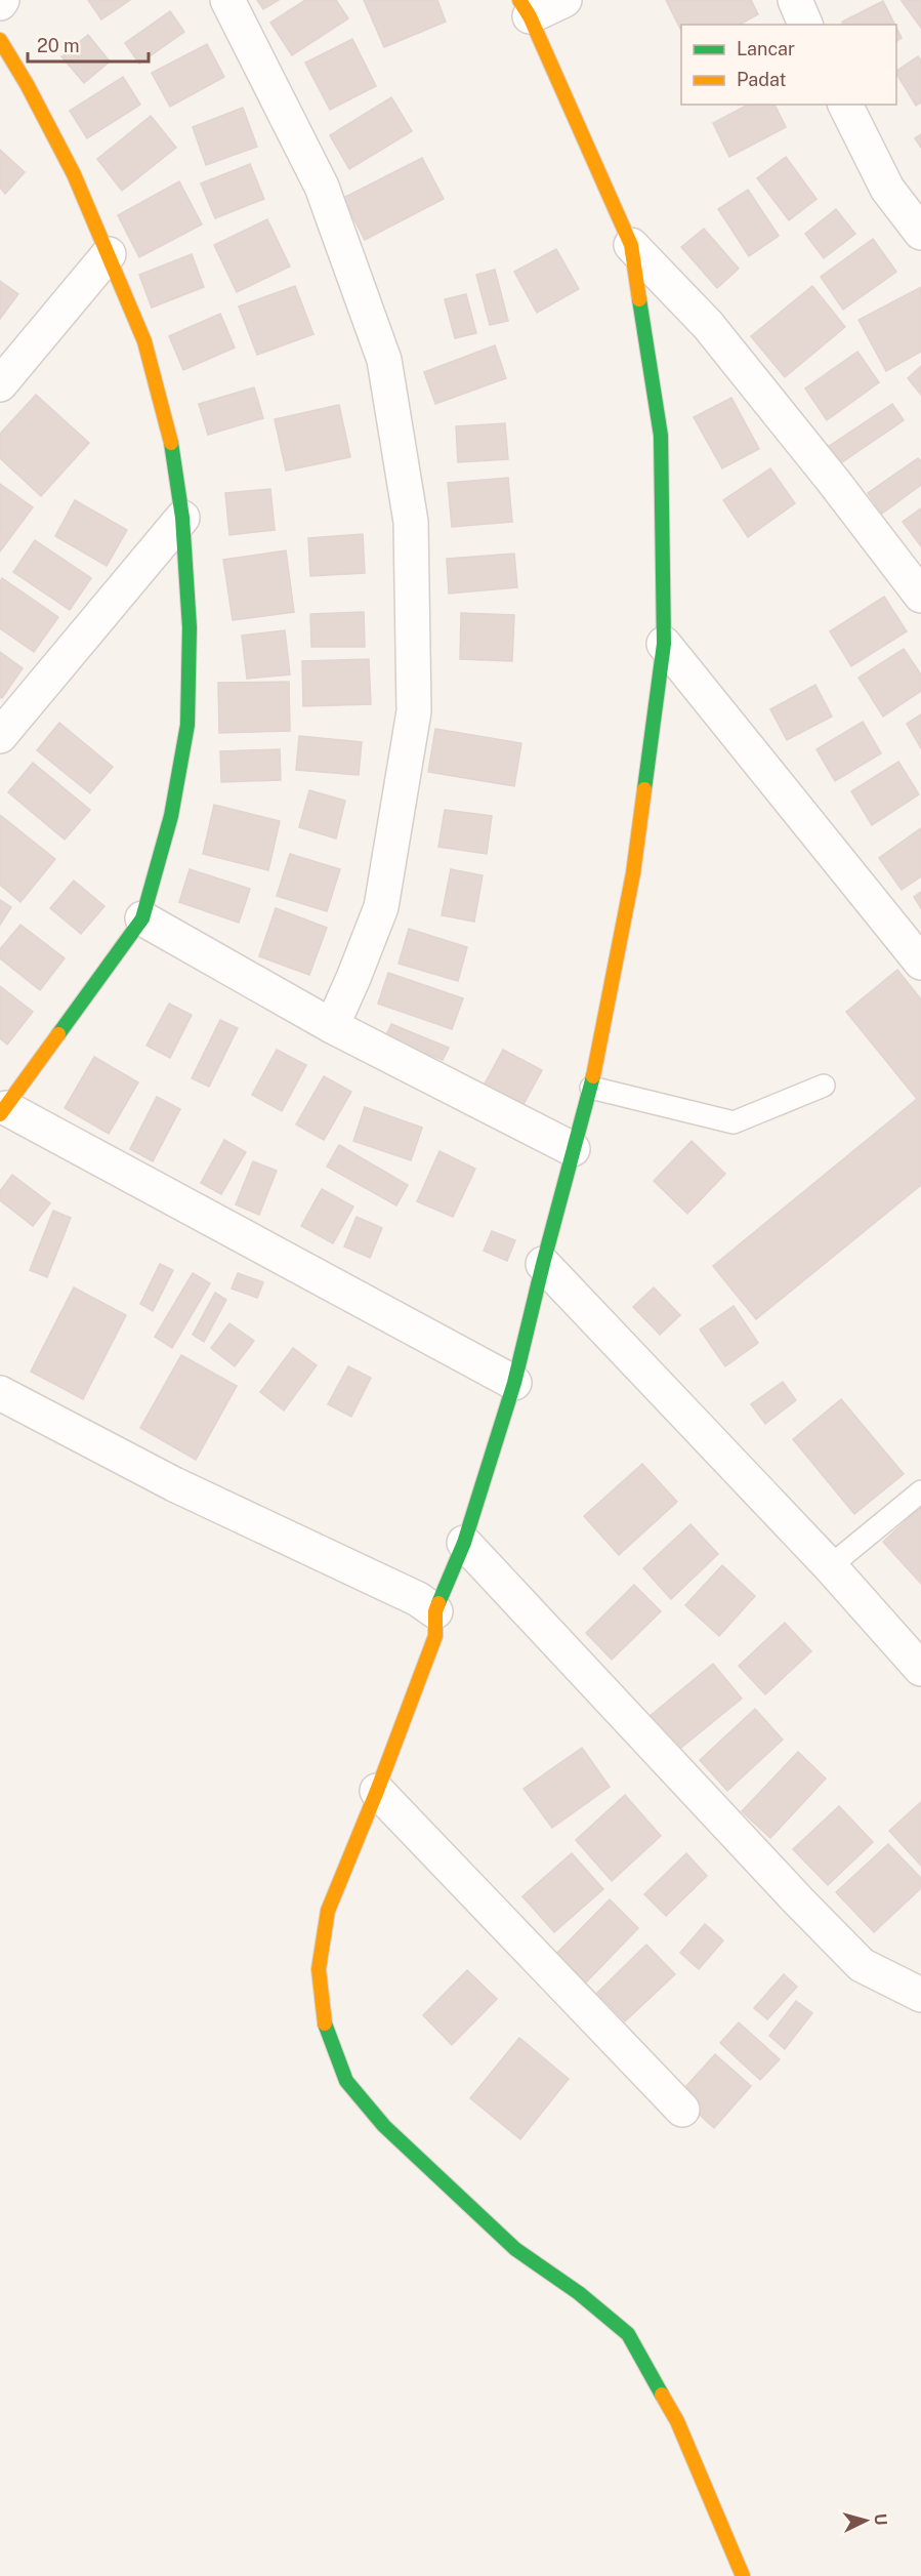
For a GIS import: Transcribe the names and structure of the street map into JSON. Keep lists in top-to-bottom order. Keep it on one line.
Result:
{"legend":["Lancar","Padat"],"scale_bar":"20 m","north":"right"}
